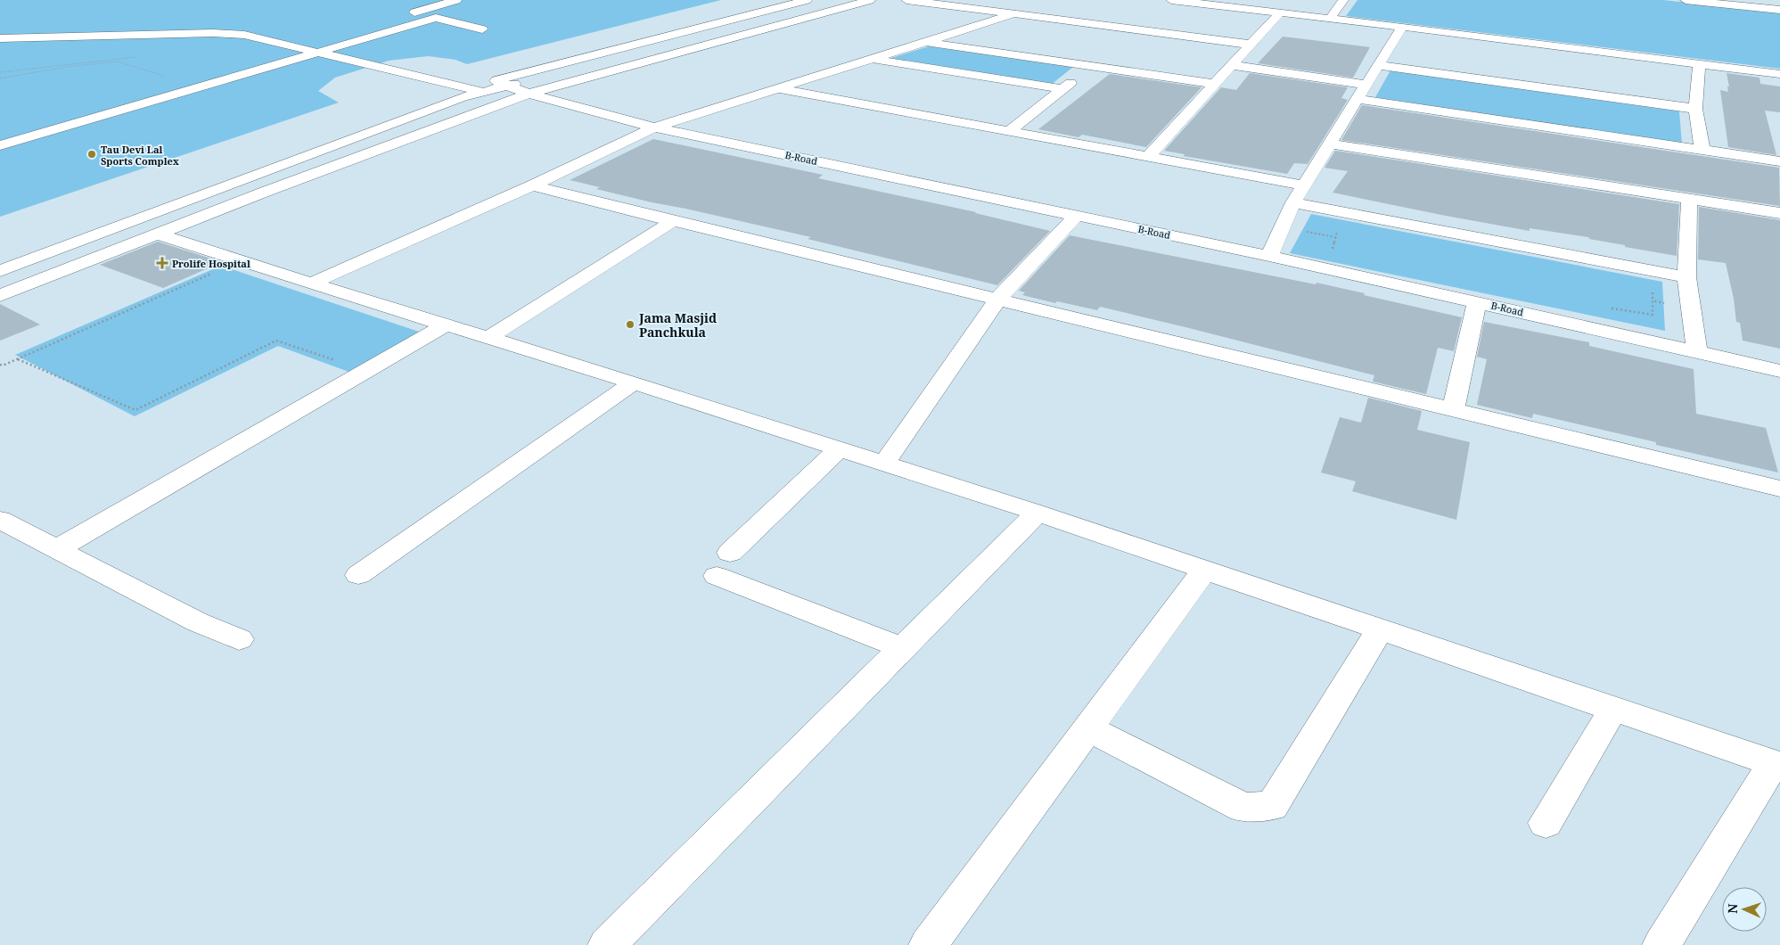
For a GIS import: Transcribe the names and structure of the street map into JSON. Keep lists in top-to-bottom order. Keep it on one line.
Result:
{"streets":{"street":["B-Road"]},"places":{"other":["Tau Devi Lal Sports Complex","Jama Masjid Panchkula"],"health":["Prolife Hospital"]},"north":"left"}
